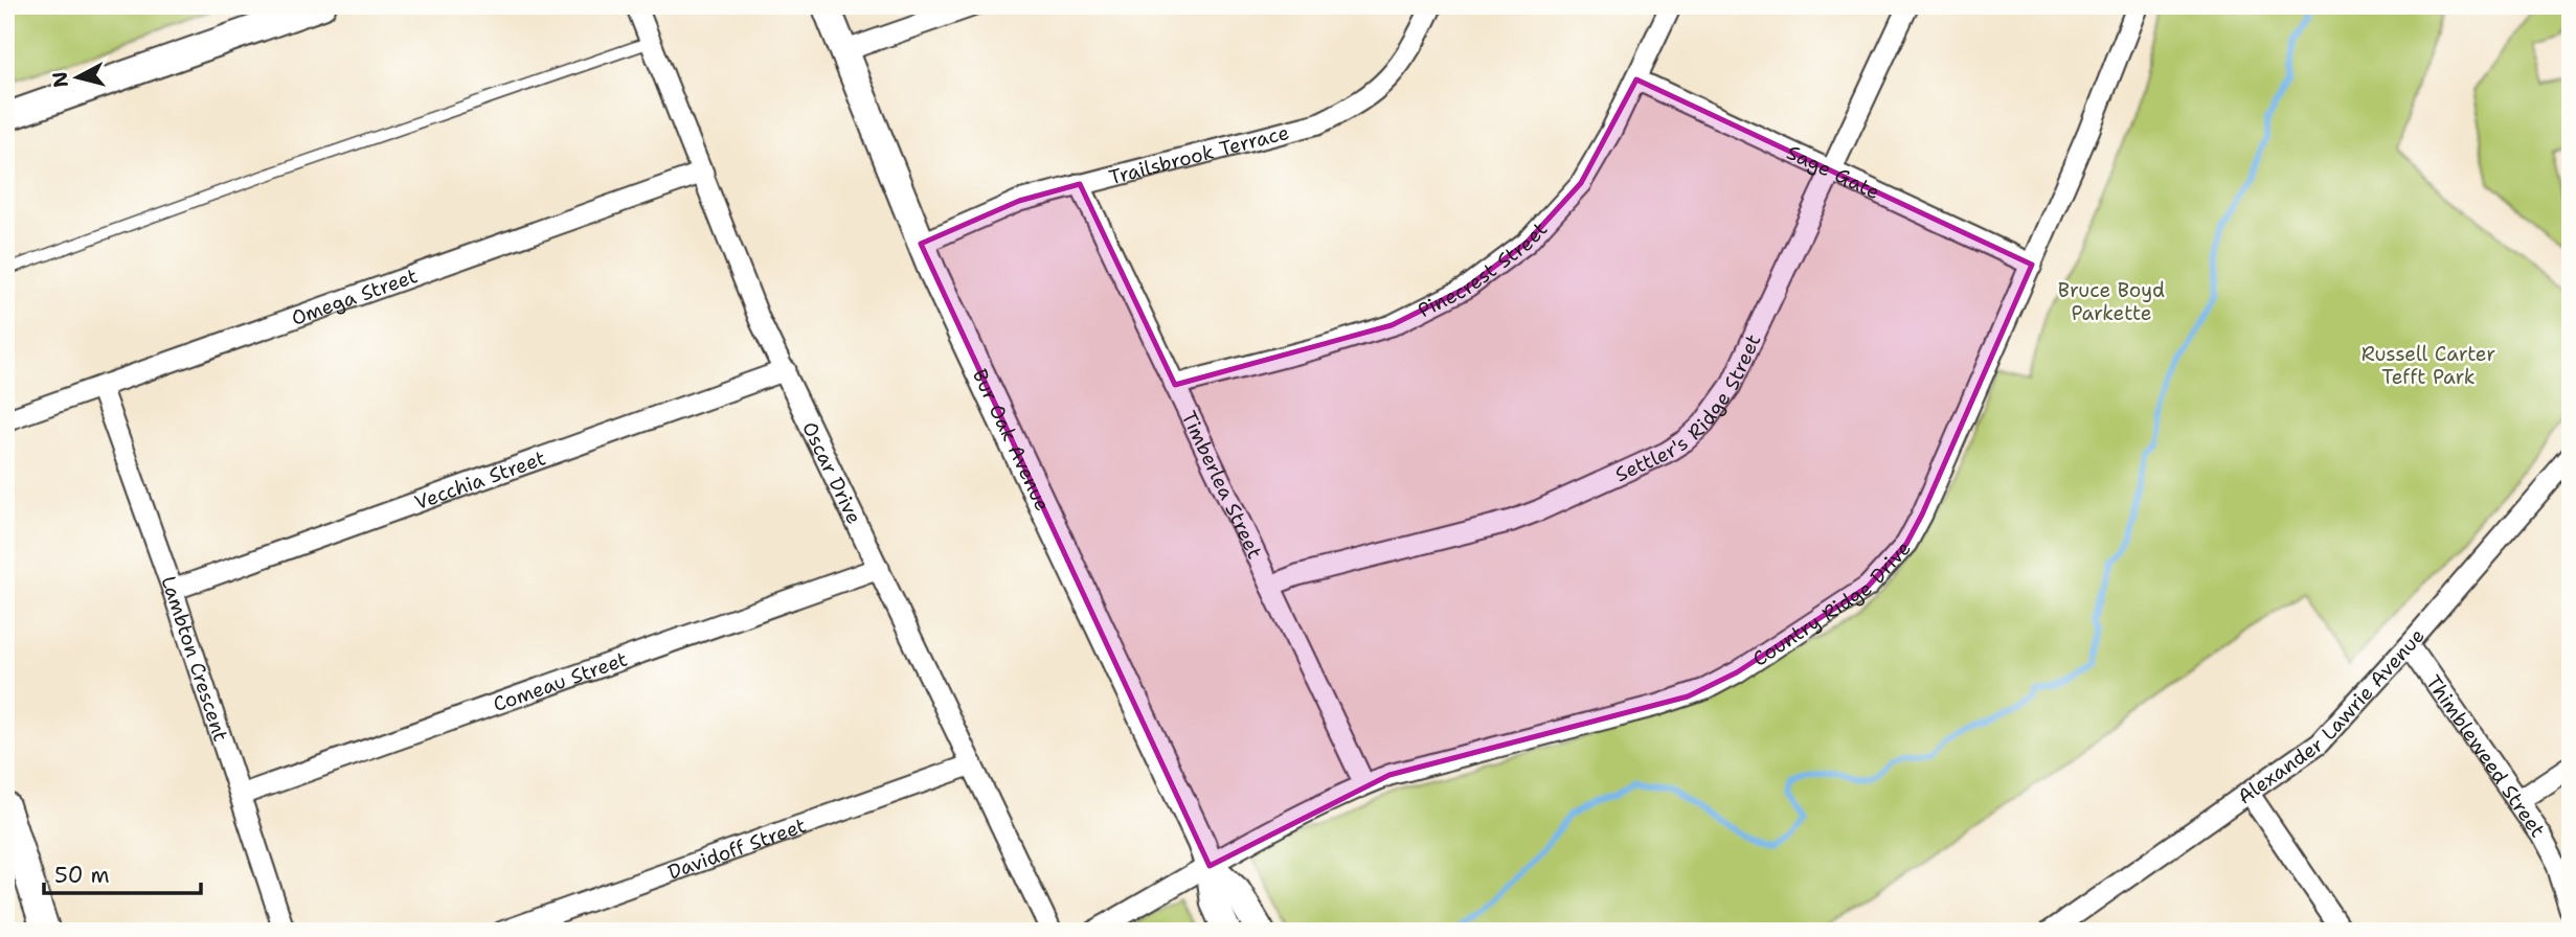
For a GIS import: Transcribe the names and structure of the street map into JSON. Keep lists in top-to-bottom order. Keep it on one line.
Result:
{"streets":{"street":["Trailsbrook Terrace","Sage Gate","Pinecrest Street","Omega Street","Settler's Ridge Street","Bur Oak Avenue","Oscar Drive","Vecchia Street","Timberlea Street","Country Ridge Drive","Lambton Crescent","Comeau Street","Alexander Lawrie Avenue","Thimbleweed Street","Davidoff Street"]},"crossings":[["Trailsbrook Terrace","Bur Oak Avenue"],["Trailsbrook Terrace","Timberlea Street"],["Sage Gate","Pinecrest Street"],["Sage Gate","Settler's Ridge Street"],["Sage Gate","Country Ridge Drive"],["Pinecrest Street","Timberlea Street"],["Omega Street","Oscar Drive"],["Omega Street","Lambton Crescent"],["Settler's Ridge Street","Timberlea Street"],["Bur Oak Avenue","Country Ridge Drive"],["Oscar Drive","Vecchia Street"],["Oscar Drive","Comeau Street"],["Oscar Drive","Davidoff Street"],["Vecchia Street","Lambton Crescent"],["Timberlea Street","Country Ridge Drive"],["Lambton Crescent","Comeau Street"],["Alexander Lawrie Avenue","Thimbleweed Street"]],"parks":["Bruce Boyd Parkette","Russell Carter Tefft Park"],"scale_bar":"50 m","north":"left"}
